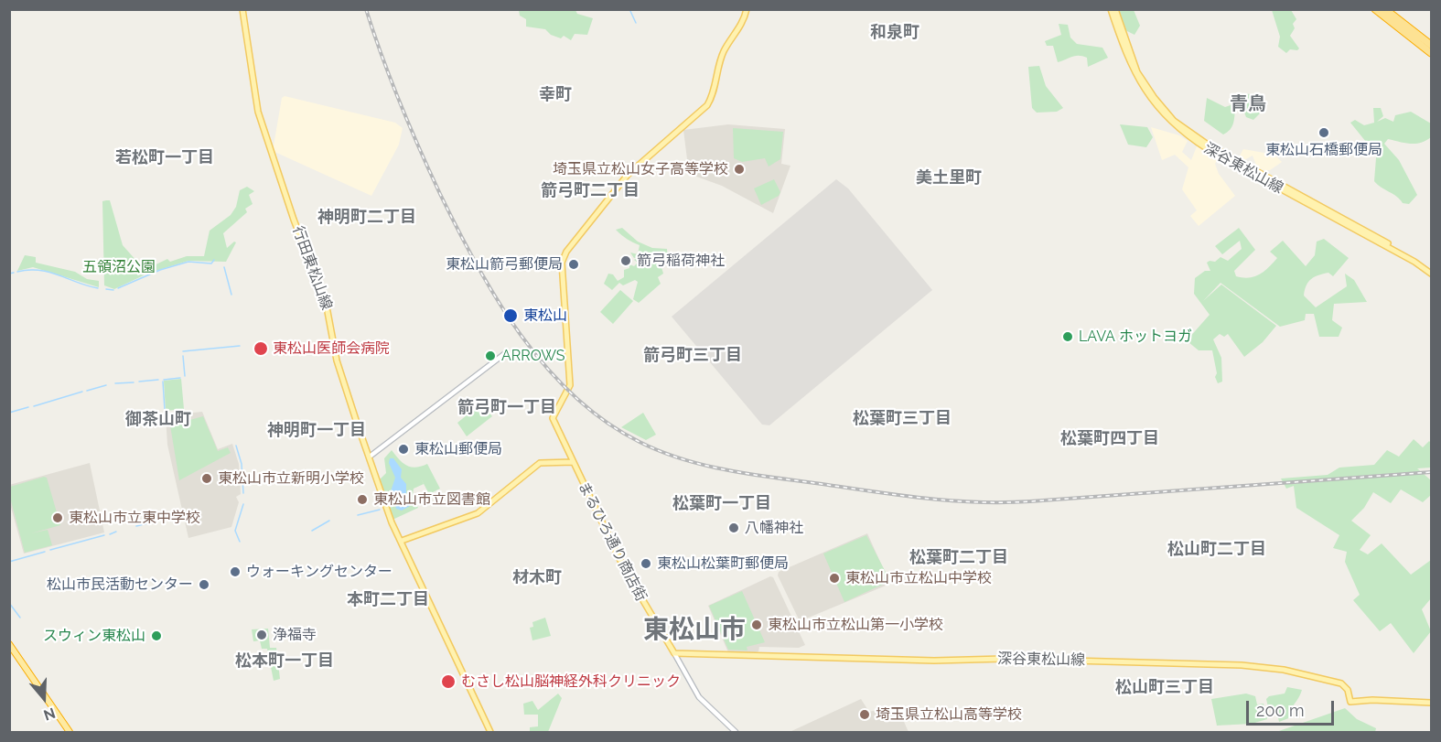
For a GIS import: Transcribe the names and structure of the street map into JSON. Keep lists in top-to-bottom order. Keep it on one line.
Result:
{"streets":{"main road":["深谷東松山線","行田東松山線","まるひろ通り商店街"]},"crossings":[["深谷東松山線","まるひろ通り商店街"]],"districts":["和泉町","幸町","青鳥","若松町一丁目","美土里町","箭弓町二丁目","神明町二丁目","箭弓町三丁目","箭弓町一丁目","松葉町三丁目","御茶山町","神明町一丁目","松葉町四丁目","松葉町一丁目","松山町二丁目","松葉町二丁目","材木町","本町二丁目","東松山市","松本町一丁目","松山町三丁目"],"parks":["五領沼公園"],"places":["東松山石橋郵便局","埼玉県立松山女子高等学校","箭弓稲荷神社","東松山箭弓郵便局","東松山","LAVA ホットヨガ","東松山医師会病院","ARROWS","東松山郵便局","東松山市立新明小学校","東松山市立図書館","東松山市立東中学校","八幡神社","東松山松葉町郵便局","ウォーキングセンター","東松山市立松山中学校","松山市民活動センター","東松山市立松山第一小学校","浄福寺","スウィン東松山","むさし松山脳神経外科クリニック","埼玉県立松山高等学校"],"scale_bar":"200 m","north":"bottom"}
